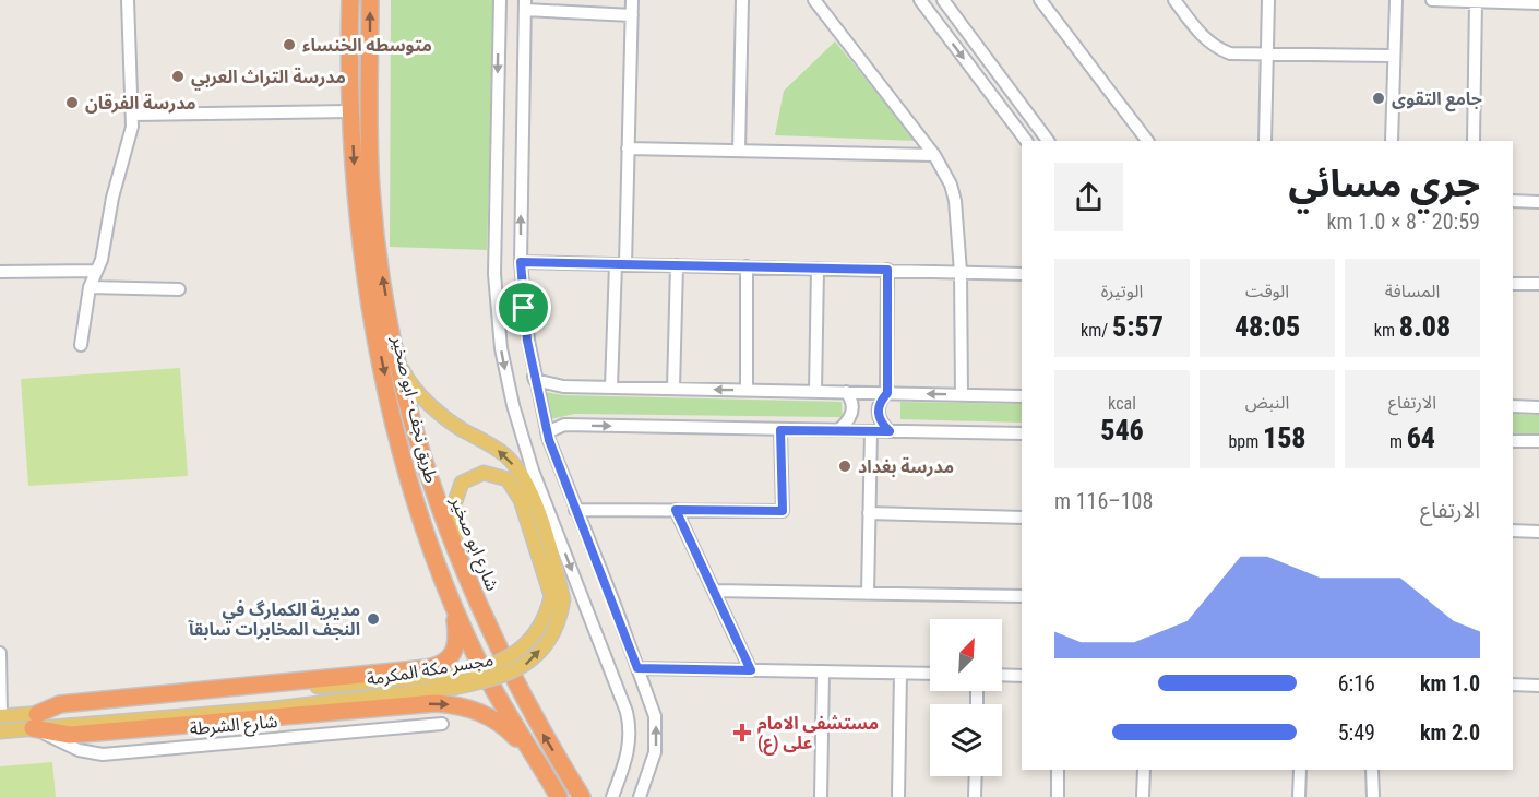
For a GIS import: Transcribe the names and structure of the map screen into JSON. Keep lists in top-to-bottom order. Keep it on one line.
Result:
{"streets":{"highway":["طريق نجف - ابو صخير","شارع ابو صخير"],"main road":["مجسر مكة المكرمة","شارع الشرطة"]},"crossings":[["مجسر مكة المكرمة","شارع الشرطة"]],"one_way":["طريق نجف - ابو صخير","شارع ابو صخير"],"places":{"other":["متوسطه الخنساء","مدرسة التراث العربي","جامع التقوى","مدرسة الفرقان","مدرسة بغداد","مديرية الكمارگ في النجف المخابرات سابقآ"],"health":["مستشفی الامام علی (ع)"]},"north":"top right","page":{"heading":["جري مسائي","20:59 · 8 × 1.0 km"],"stats":[["المسافة","8.08 km"],["الوقت","48:05"],["الوتيرة","5:57 /km"],["الارتفاع","64 m"],["النبض","158 bpm"],["kcal","546"]],"chart":["الارتفاع","108–116 m"],"list":[{"name":"1.0 km","note":"6:16"},{"name":"2.0 km","note":"5:49"}]}}
